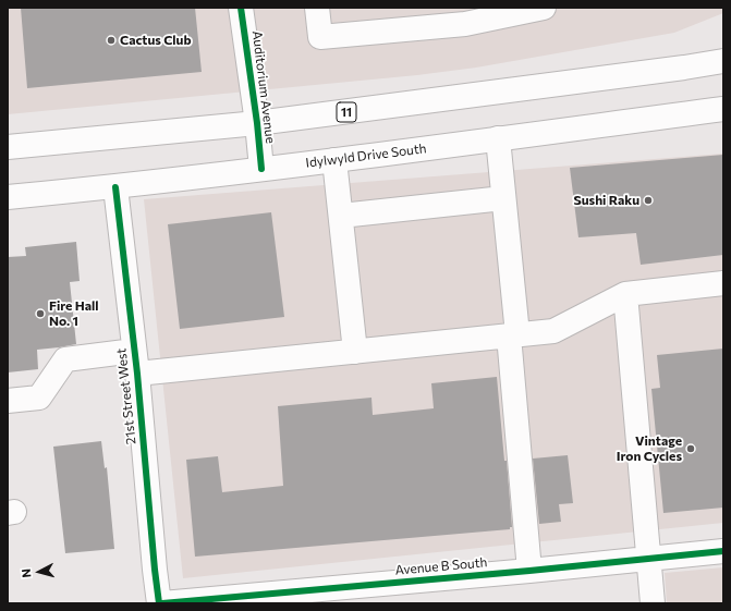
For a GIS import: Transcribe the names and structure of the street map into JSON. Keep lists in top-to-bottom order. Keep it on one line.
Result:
{"streets":{"main road":["Auditorium Avenue","11","Idylwyld Drive South","21st Street West","Avenue B South"]},"crossings":[["Auditorium Avenue","11"],["Auditorium Avenue","Idylwyld Drive South"],["Idylwyld Drive South","21st Street West"],["21st Street West","Avenue B South"]],"places":["Cactus Club","Sushi Raku","Fire Hall No. 1","Vintage Iron Cycles"],"north":"left"}
